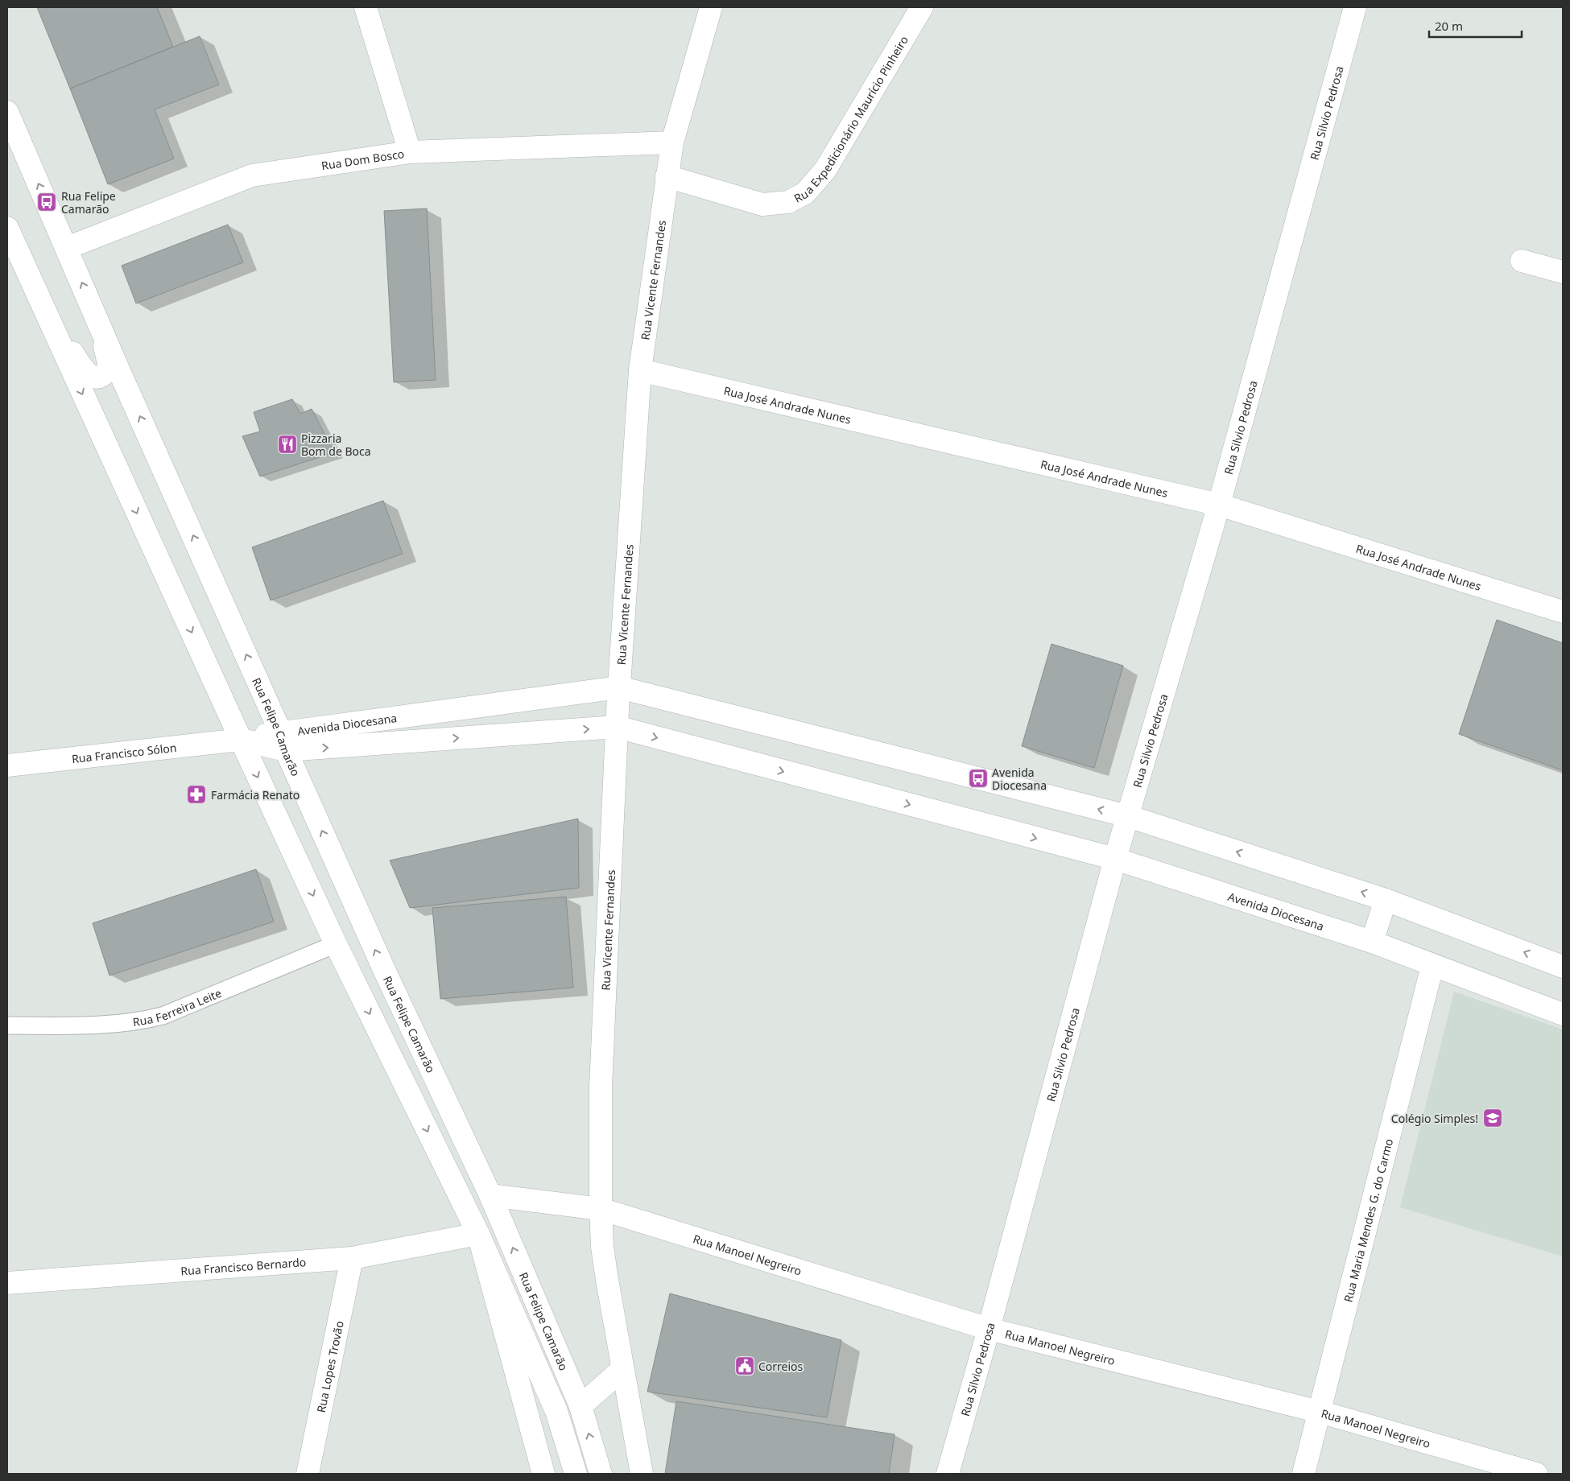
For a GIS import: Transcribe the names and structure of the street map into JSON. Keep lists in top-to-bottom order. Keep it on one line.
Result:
{"streets":{"street":["Rua Silvio Pedrosa","Rua Expedicionário Maurício Pinheiro","Rua Dom Bosco","Rua Vicente Fernandes","Rua José Andrade Nunes","Avenida Diocesana","Rua Felipe Camarão","Rua Francisco Sólon","Rua Maria Mendes G. do Carmo","Rua Manoel Negreiro","Rua Francisco Bernardo","Rua Lopes Trovão"],"lane":["Rua Ferreira Leite"]},"crossings":[["Rua Silvio Pedrosa","Rua José Andrade Nunes"],["Rua Silvio Pedrosa","Avenida Diocesana"],["Rua Silvio Pedrosa","Rua Manoel Negreiro"],["Rua Expedicionário Maurício Pinheiro","Rua Vicente Fernandes"],["Rua Dom Bosco","Rua Vicente Fernandes"],["Rua Dom Bosco","Rua Felipe Camarão"],["Rua Vicente Fernandes","Rua José Andrade Nunes"],["Rua Vicente Fernandes","Avenida Diocesana"],["Rua Vicente Fernandes","Rua Manoel Negreiro"],["Avenida Diocesana","Rua Felipe Camarão"],["Avenida Diocesana","Rua Francisco Sólon"],["Avenida Diocesana","Rua Maria Mendes G. do Carmo"],["Rua Felipe Camarão","Rua Manoel Negreiro"],["Rua Maria Mendes G. do Carmo","Rua Manoel Negreiro"],["Rua Francisco Bernardo","Rua Lopes Trovão"]],"places":{"bus stop":["Rua Felipe Camarão","Avenida Diocesana"],"restaurant":["Pizzaria Bom de Boca"],"pharmacy":["Farmácia Renato"],"school or university":["Colégio Simples!"],"public building":["Correios"]},"scale_bar":"20 m"}
